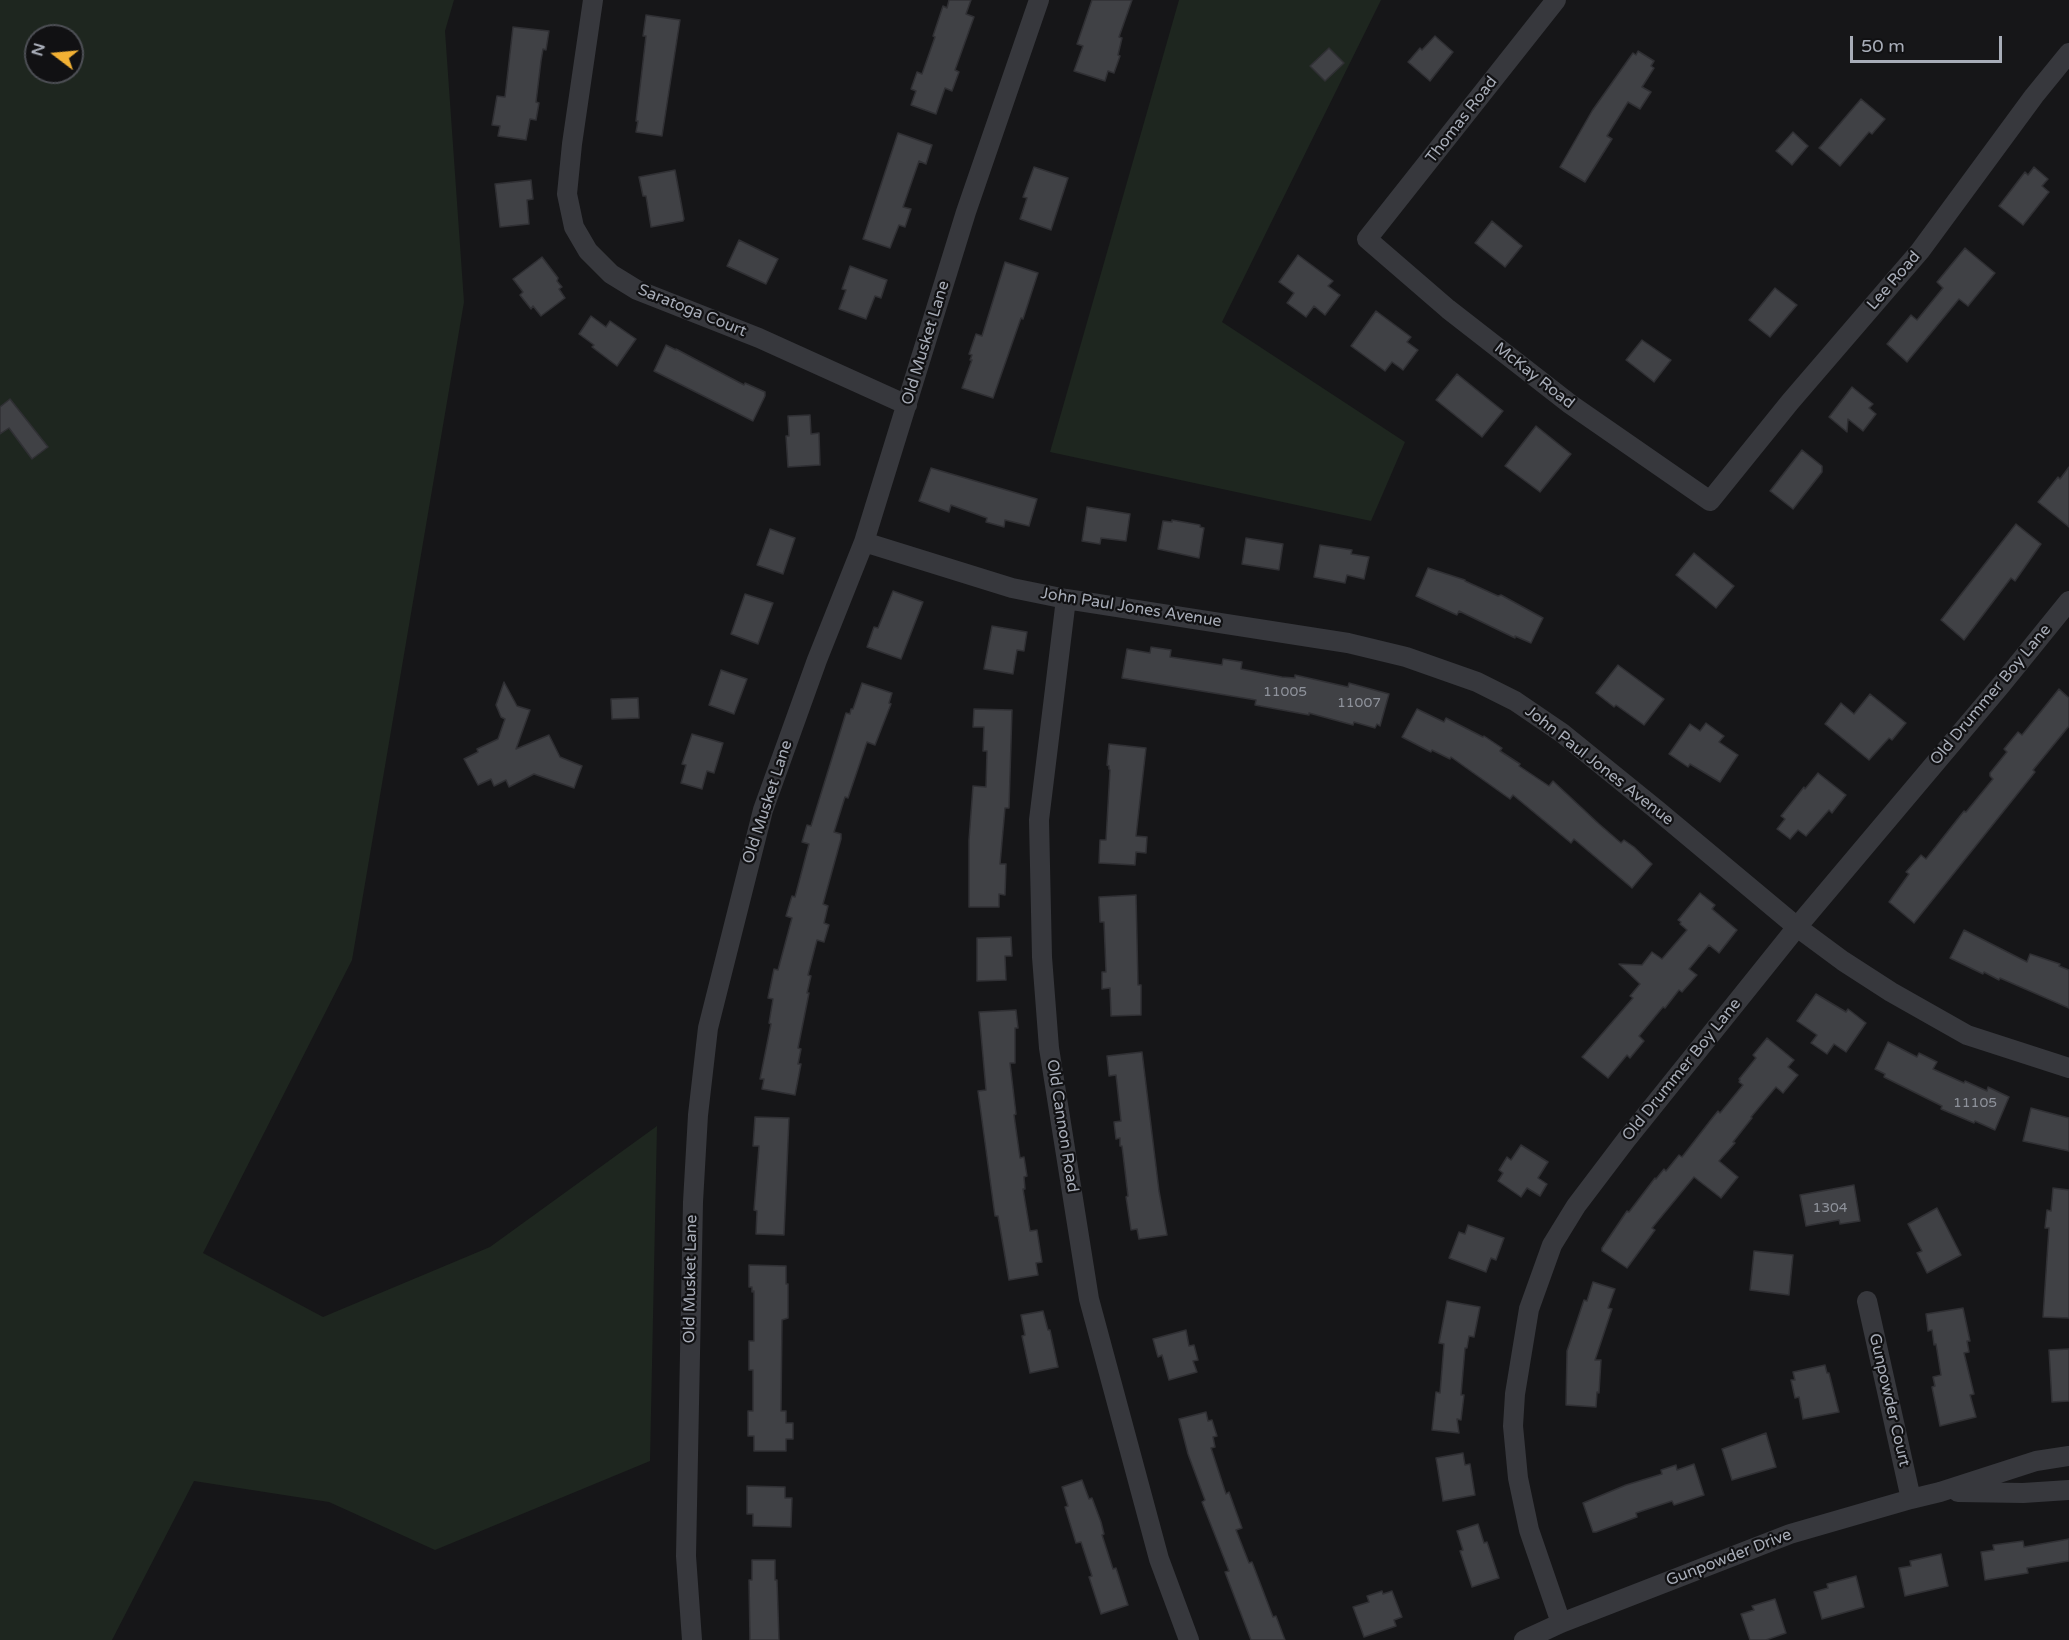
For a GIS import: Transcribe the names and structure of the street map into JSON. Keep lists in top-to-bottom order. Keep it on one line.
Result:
{"streets":{"street":["Thomas Road","Lee Road","Saratoga Court","Old Musket Lane","McKay Road","John Paul Jones Avenue","Old Drummer Boy Lane","Old Cannon Road","Gunpowder Court","Gunpowder Drive"]},"crossings":[["Thomas Road","McKay Road"],["Lee Road","McKay Road"],["Saratoga Court","Old Musket Lane"],["Old Musket Lane","John Paul Jones Avenue"],["John Paul Jones Avenue","Old Drummer Boy Lane"],["John Paul Jones Avenue","Old Cannon Road"],["Old Drummer Boy Lane","Gunpowder Drive"],["Gunpowder Court","Gunpowder Drive"]],"house_numbers":["11005","11007","11105","1304"],"scale_bar":"50 m","north":"left"}
